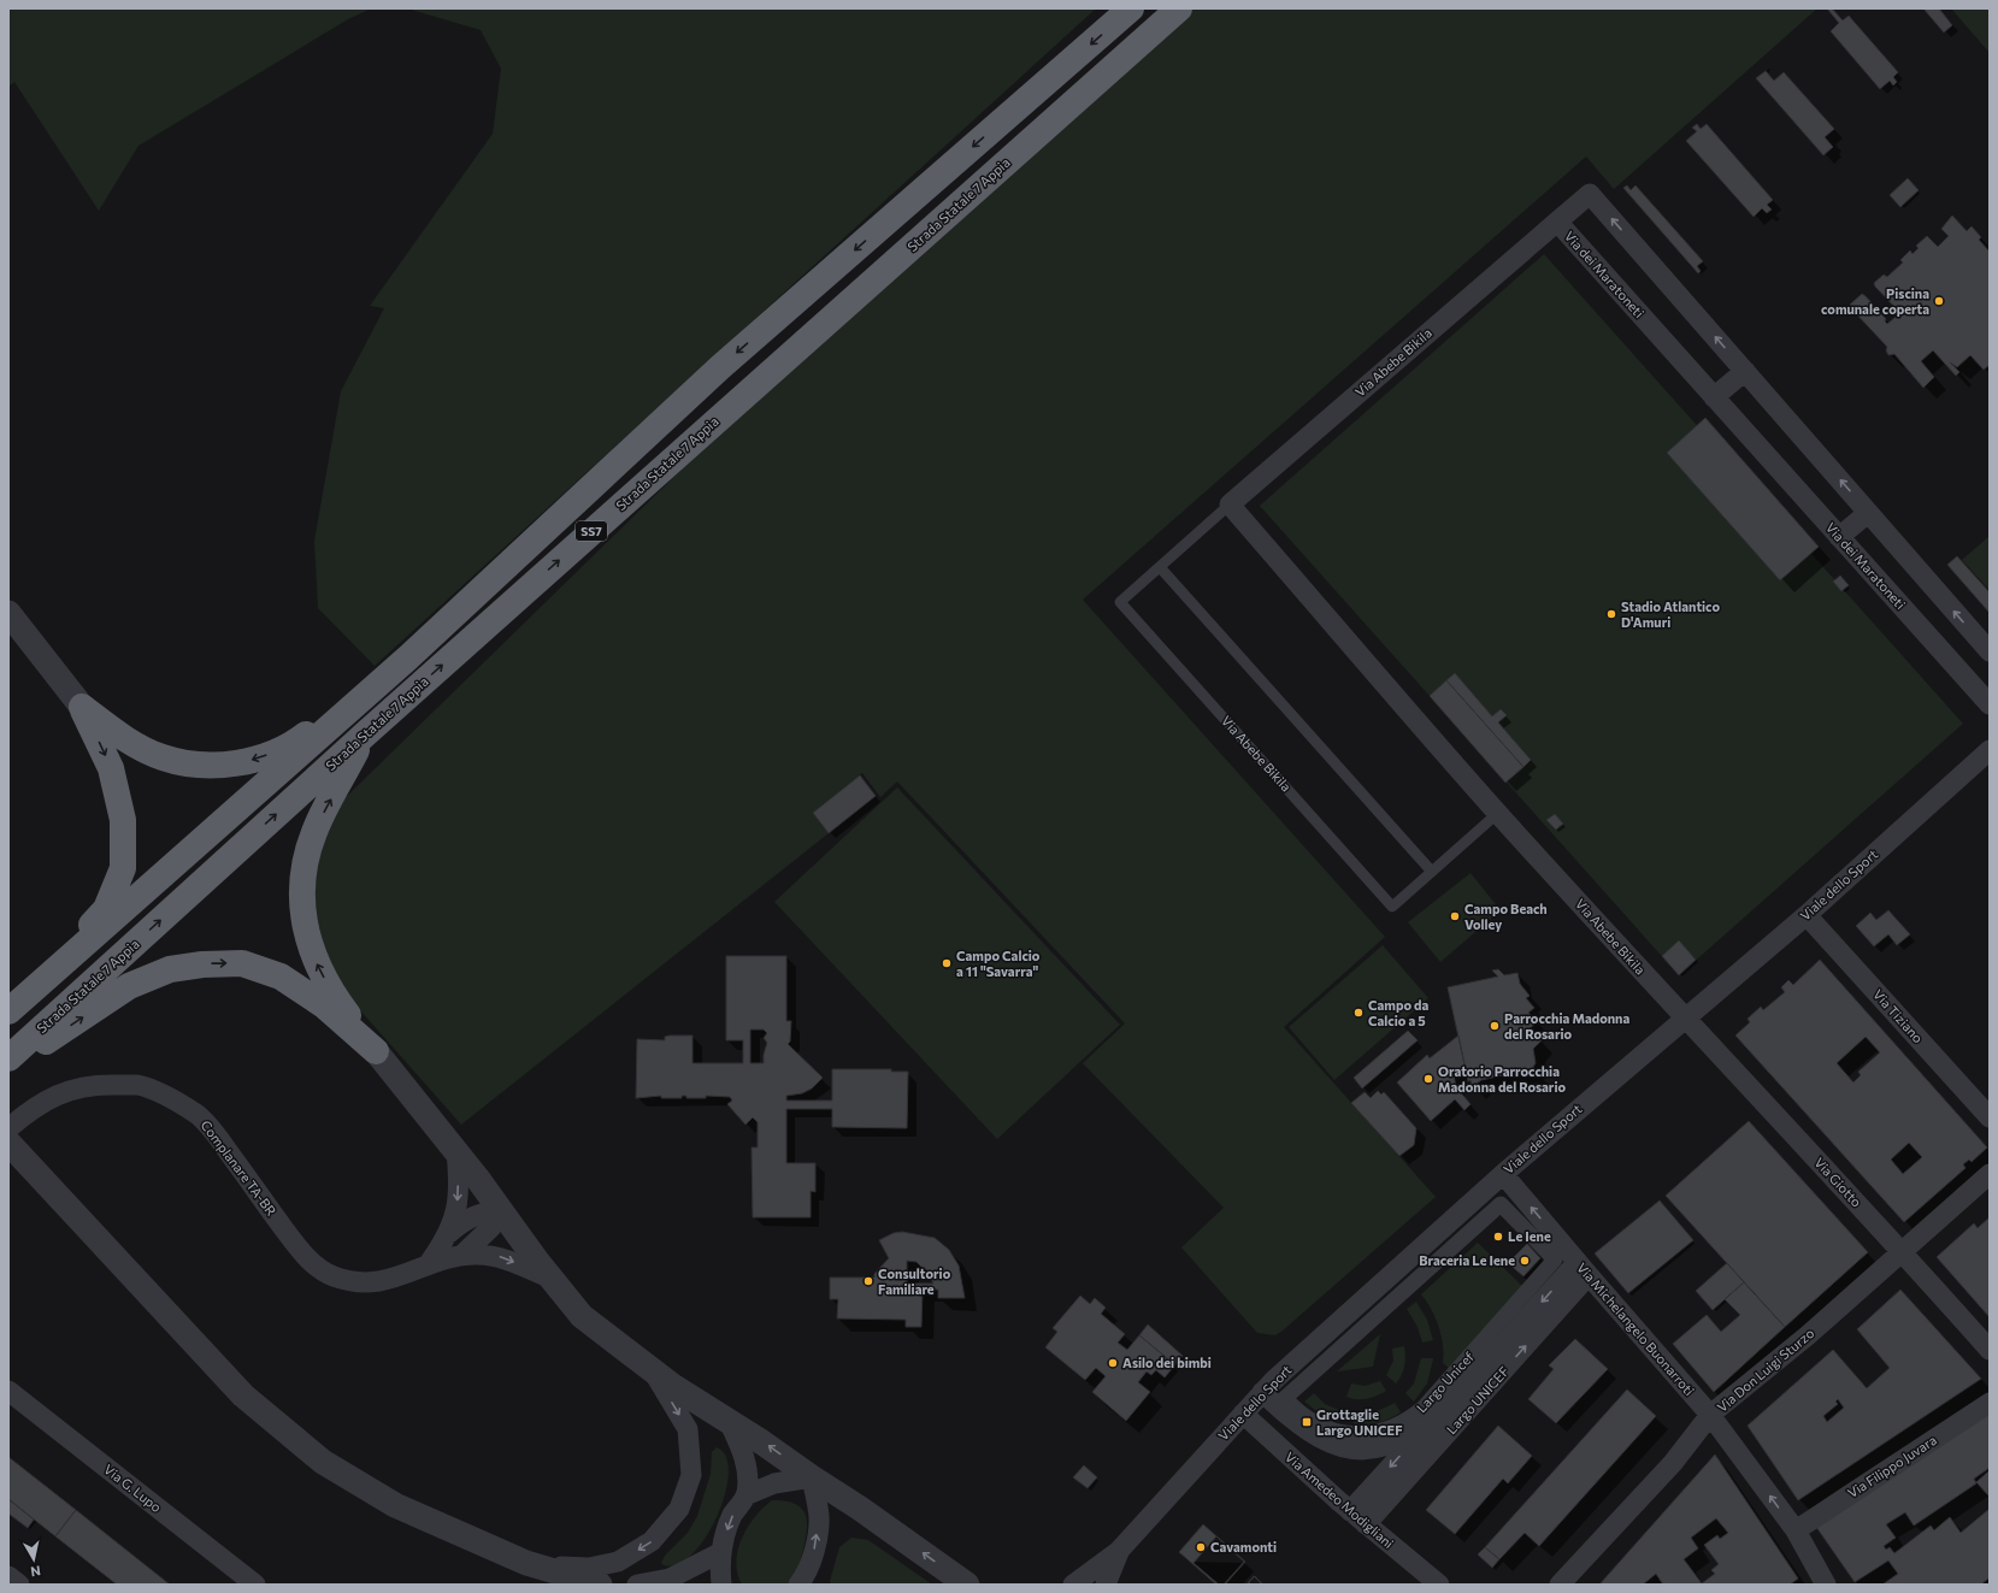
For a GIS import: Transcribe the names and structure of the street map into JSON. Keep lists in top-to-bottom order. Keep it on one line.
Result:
{"streets":{"highway":["Strada Statale 7 Appia","SS7"],"street":["Via dei Maratoneti","Via Abebe Bikila","Viale dello Sport","Via Tiziano","Complanare TA-BR","Via Giotto","Via Michelangelo Buonarroti","Via Don Luigi Sturzo","Largo Unicef","Largo UNICEF","Via Filippo Juvara","Via G. Lupo","Via Amedeo Modigliani"]},"crossings":[["Via dei Maratoneti","Via Abebe Bikila"],["Via Abebe Bikila","Viale dello Sport"],["Via Abebe Bikila","Via Giotto"],["Viale dello Sport","Via Tiziano"],["Viale dello Sport","Via Giotto"],["Viale dello Sport","Via Michelangelo Buonarroti"],["Viale dello Sport","Largo UNICEF"],["Viale dello Sport","Via Amedeo Modigliani"],["Via Giotto","Via Don Luigi Sturzo"],["Via Michelangelo Buonarroti","Via Don Luigi Sturzo"],["Via Michelangelo Buonarroti","Largo UNICEF"],["Via Michelangelo Buonarroti","Via Filippo Juvara"],["Largo UNICEF","Via Amedeo Modigliani"]],"one_way":["Via Michelangelo Buonarroti"],"places":{"other":["Piscina comunale coperta","Stadio Atlantico D'Amuri","Campo Beach Volley","Campo Calcio a 11 \"Savarra\"","Campo da Calcio a 5","Parrocchia Madonna del Rosario","Oratorio Parrocchia Madonna del Rosario","Le Iene","Braceria Le Iene","Consultorio Familiare","Asilo dei bimbi","Cavamonti"],"transit":["Grottaglie Largo UNICEF"]},"north":"bottom"}
